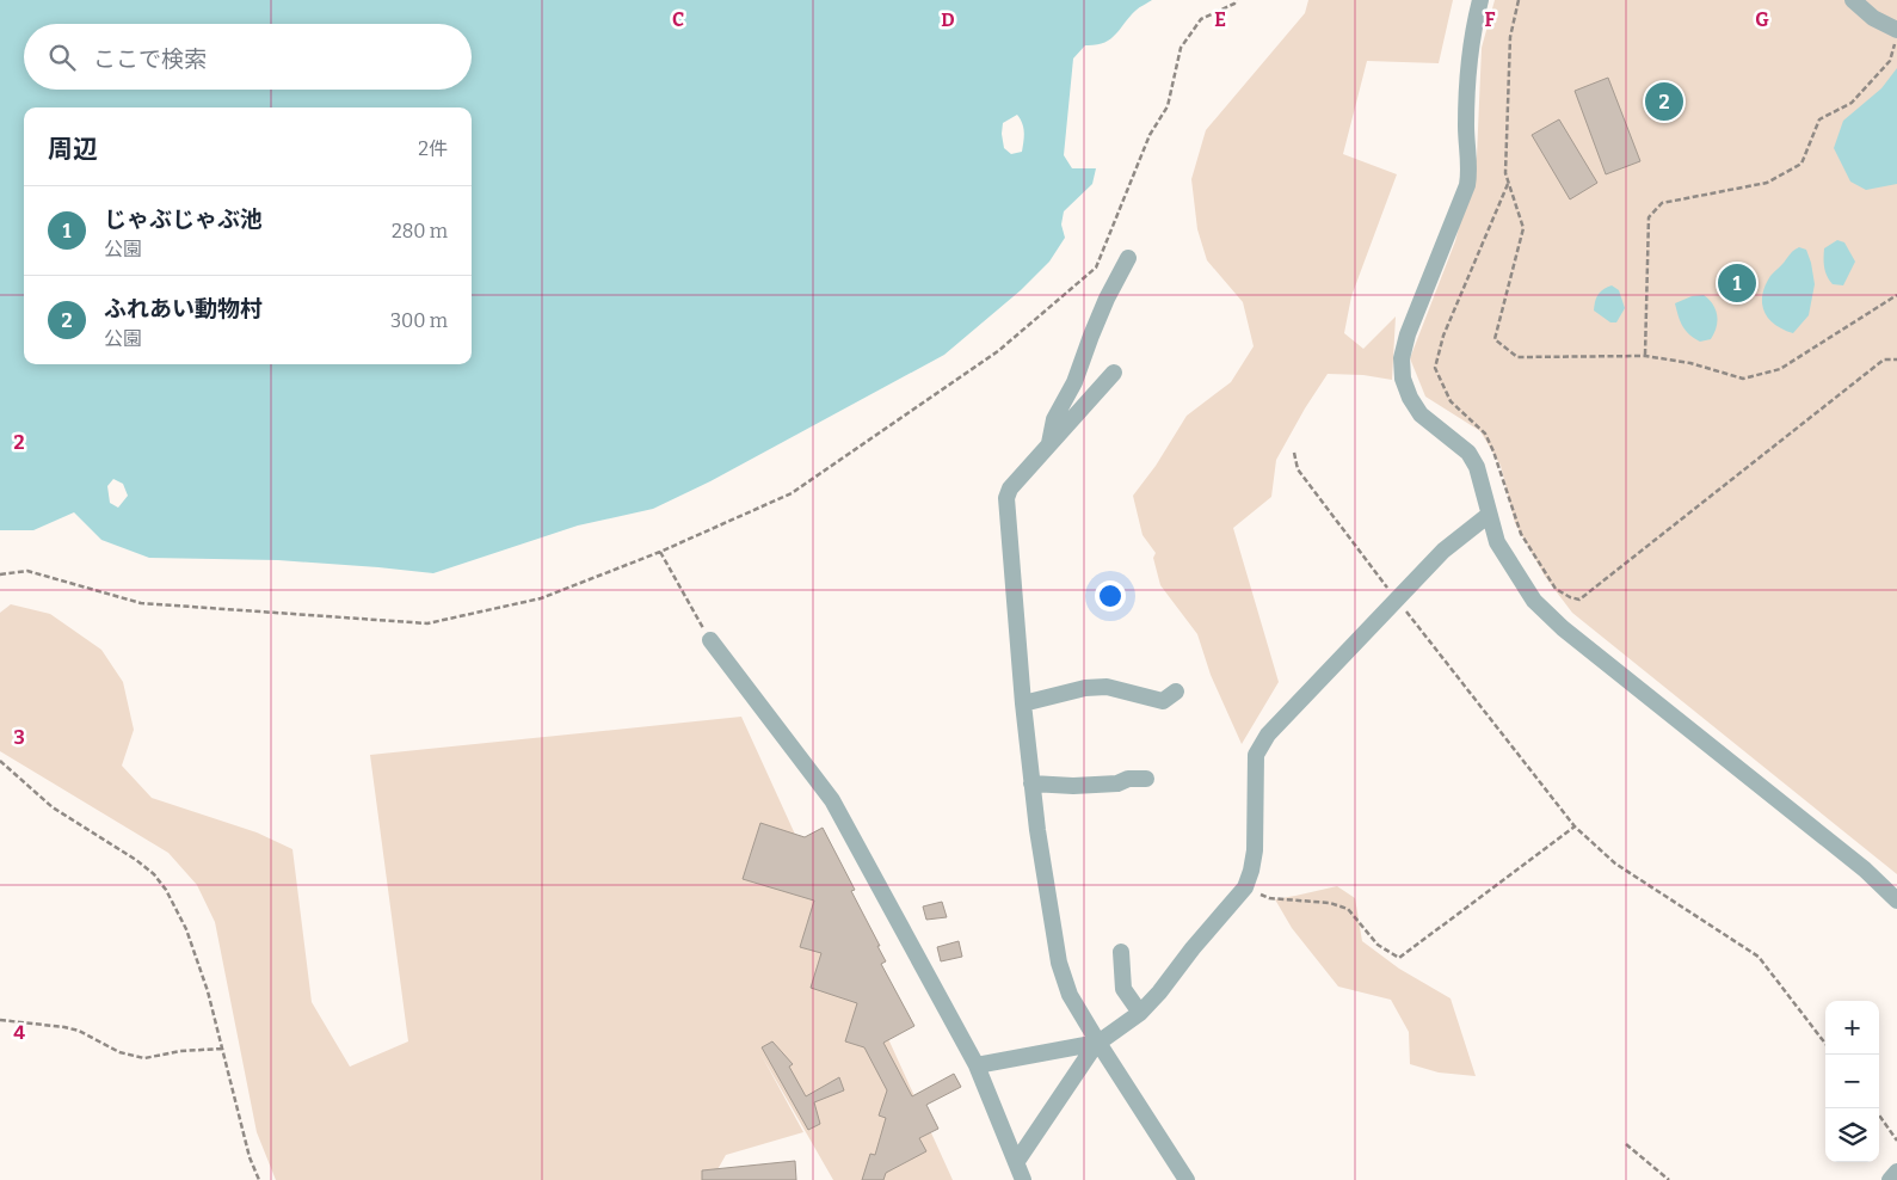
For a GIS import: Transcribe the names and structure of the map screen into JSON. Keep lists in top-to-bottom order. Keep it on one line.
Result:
{"page":{"search":"ここで検索","pins":["2","1"],"heading":["周辺","2件"],"list":[{"mark":"1","name":"じゃぶじゃぶ池","note":"公園","value":"280 m"},{"mark":"2","name":"ふれあい動物村","note":"公園","value":"300 m"}],"map_buttons":["+","−"]},"grid":{"columns":["C","D","E","F","G"],"rows":["2","3","4"]}}
